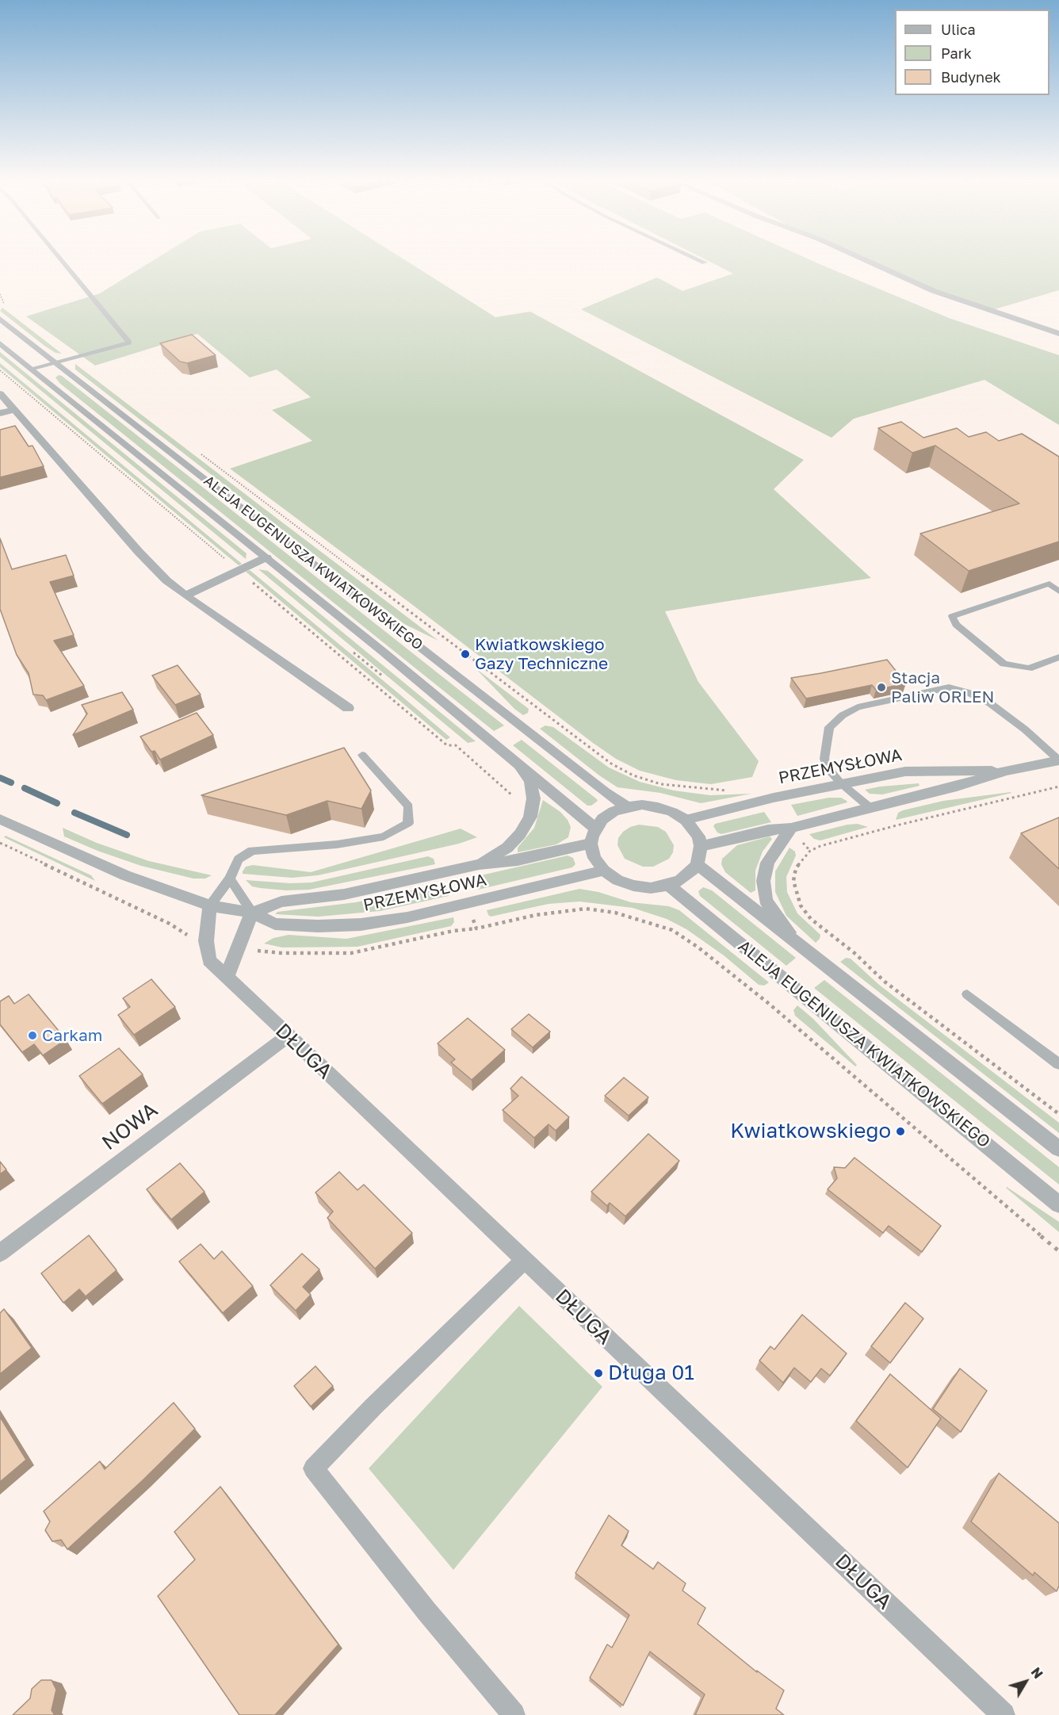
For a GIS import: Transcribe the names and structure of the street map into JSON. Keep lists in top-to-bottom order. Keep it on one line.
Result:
{"streets":{"street":["ALEJA EUGENIUSZA KWIATKOWSKIEGO","PRZEMYSŁOWA","DŁUGA","NOWA"]},"crossings":[["ALEJA EUGENIUSZA KWIATKOWSKIEGO","PRZEMYSŁOWA"],["PRZEMYSŁOWA","DŁUGA"],["DŁUGA","NOWA"]],"places":["Kwiatkowskiego Gazy Techniczne","Stacja Paliw ORLEN","Carkam","Kwiatkowskiego","Długa 01"],"legend":["Ulica","Park","Budynek"],"north":"top right"}
